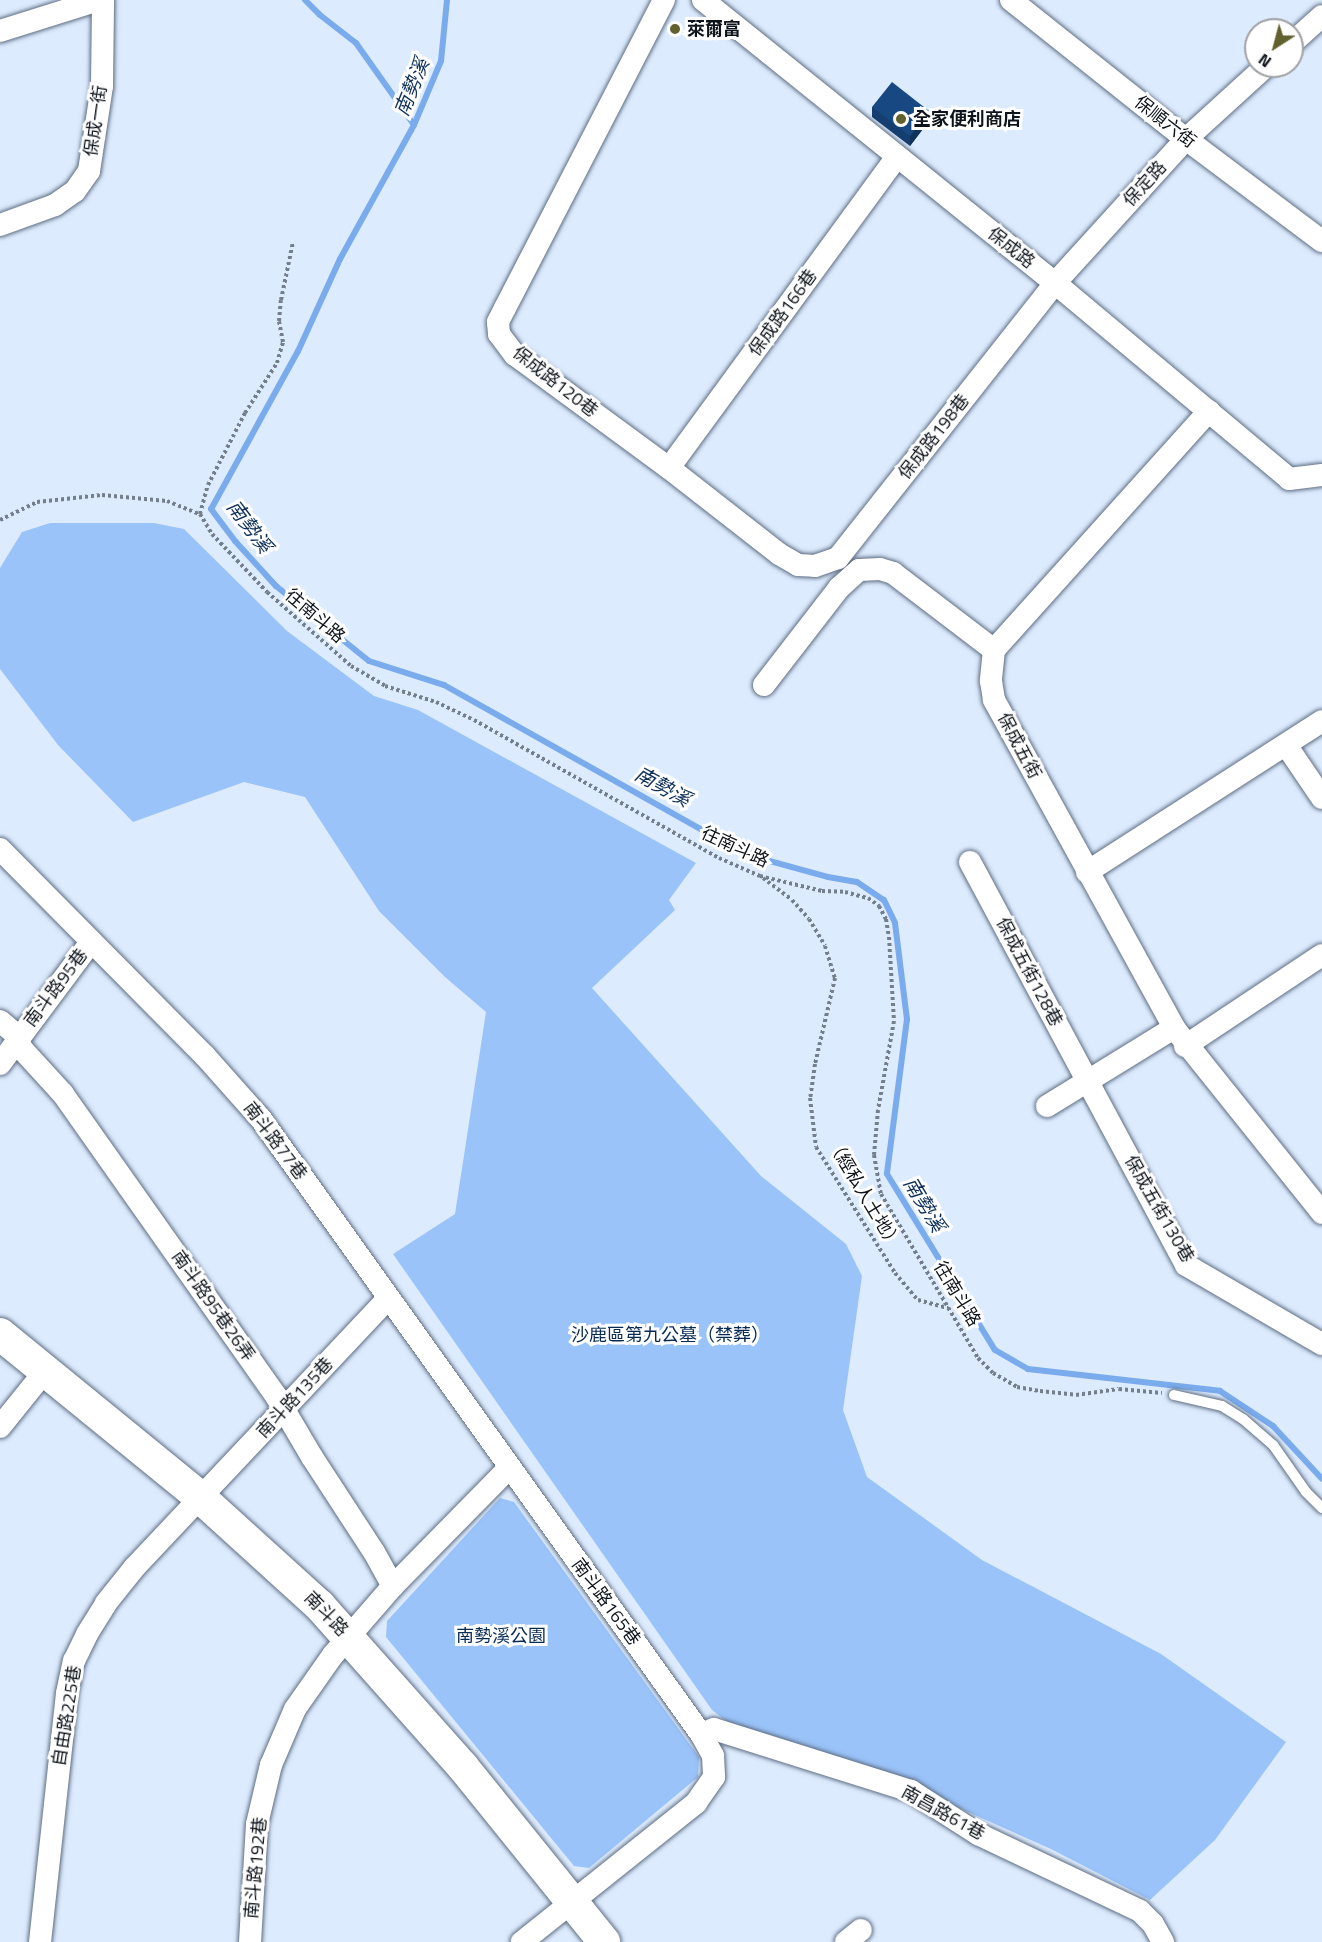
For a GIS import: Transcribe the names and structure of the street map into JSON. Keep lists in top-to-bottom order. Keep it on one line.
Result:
{"streets":{"street":["保成一街","保順六街","保定路","保成路","保成路166巷","保成路120巷","保成路198巷","保成五街","保成五街128巷","南斗路95巷","南斗路77巷","保成五街130巷","南斗路95巷26弄","南斗路135巷","南斗路165巷","南斗路","自由路225巷","南昌路61巷","南斗路192巷"],"path":["往南斗路","（經私人土地）"]},"crossings":[["保順六街","保定路"],["保定路","保成路"],["保定路","保成路198巷"],["保成路","保成路166巷"],["保成路","保成路198巷"],["保成路166巷","保成路120巷"],["保成路120巷","保成路198巷"],["往南斗路","（經私人土地）"],["保成五街128巷","保成五街130巷"],["南斗路95巷","南斗路77巷"],["南斗路95巷","南斗路95巷26弄"],["南斗路77巷","南斗路135巷"],["南斗路77巷","南斗路165巷"],["南斗路95巷26弄","南斗路135巷"],["南斗路135巷","南斗路"],["南斗路135巷","自由路225巷"],["南斗路165巷","南斗路"],["南斗路165巷","南昌路61巷"],["南斗路","自由路225巷"],["南斗路","南斗路192巷"]],"water":["南勢溪"],"parks":["沙鹿區第九公墓（禁葬）","南勢溪公園"],"places":["萊爾富","全家便利商店"],"north":"bottom left"}
